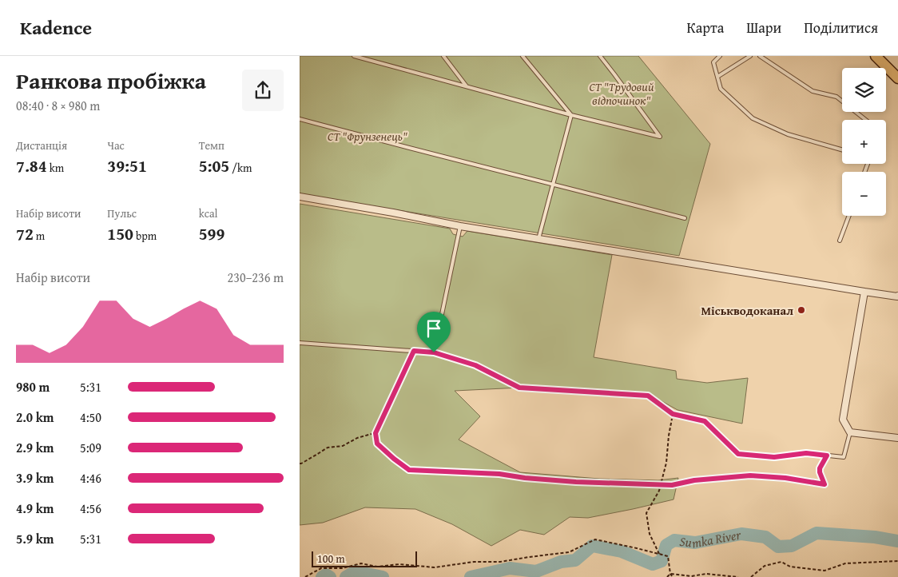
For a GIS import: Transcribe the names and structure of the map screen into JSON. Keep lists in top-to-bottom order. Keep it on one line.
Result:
{"water":["Sumka River"],"parks":["СТ \"Трудовий відпочинок\"","СТ \"Фрунзенець\""],"places":["Міськводоканал"],"scale_bar":"100 m","page":{"header":"Kadence","nav":["Карта","Шари","Поділитися"],"heading":["Ранкова пробіжка","08:40 · 8 × 980 m"],"map_buttons":["+","−"],"stats":[["Дистанція","7.84 km"],["Час","39:51"],["Темп","5:05 /km"],["Набір висоти","72 m"],["Пульс","150 bpm"],["kcal","599"]],"chart":["Набір висоти","230–236 m"],"list":[{"name":"980 m","note":"5:31"},{"name":"2.0 km","note":"4:50"},{"name":"2.9 km","note":"5:09"},{"name":"3.9 km","note":"4:46"},{"name":"4.9 km","note":"4:56"},{"name":"5.9 km","note":"5:31"}],"scale":"100 m"}}
